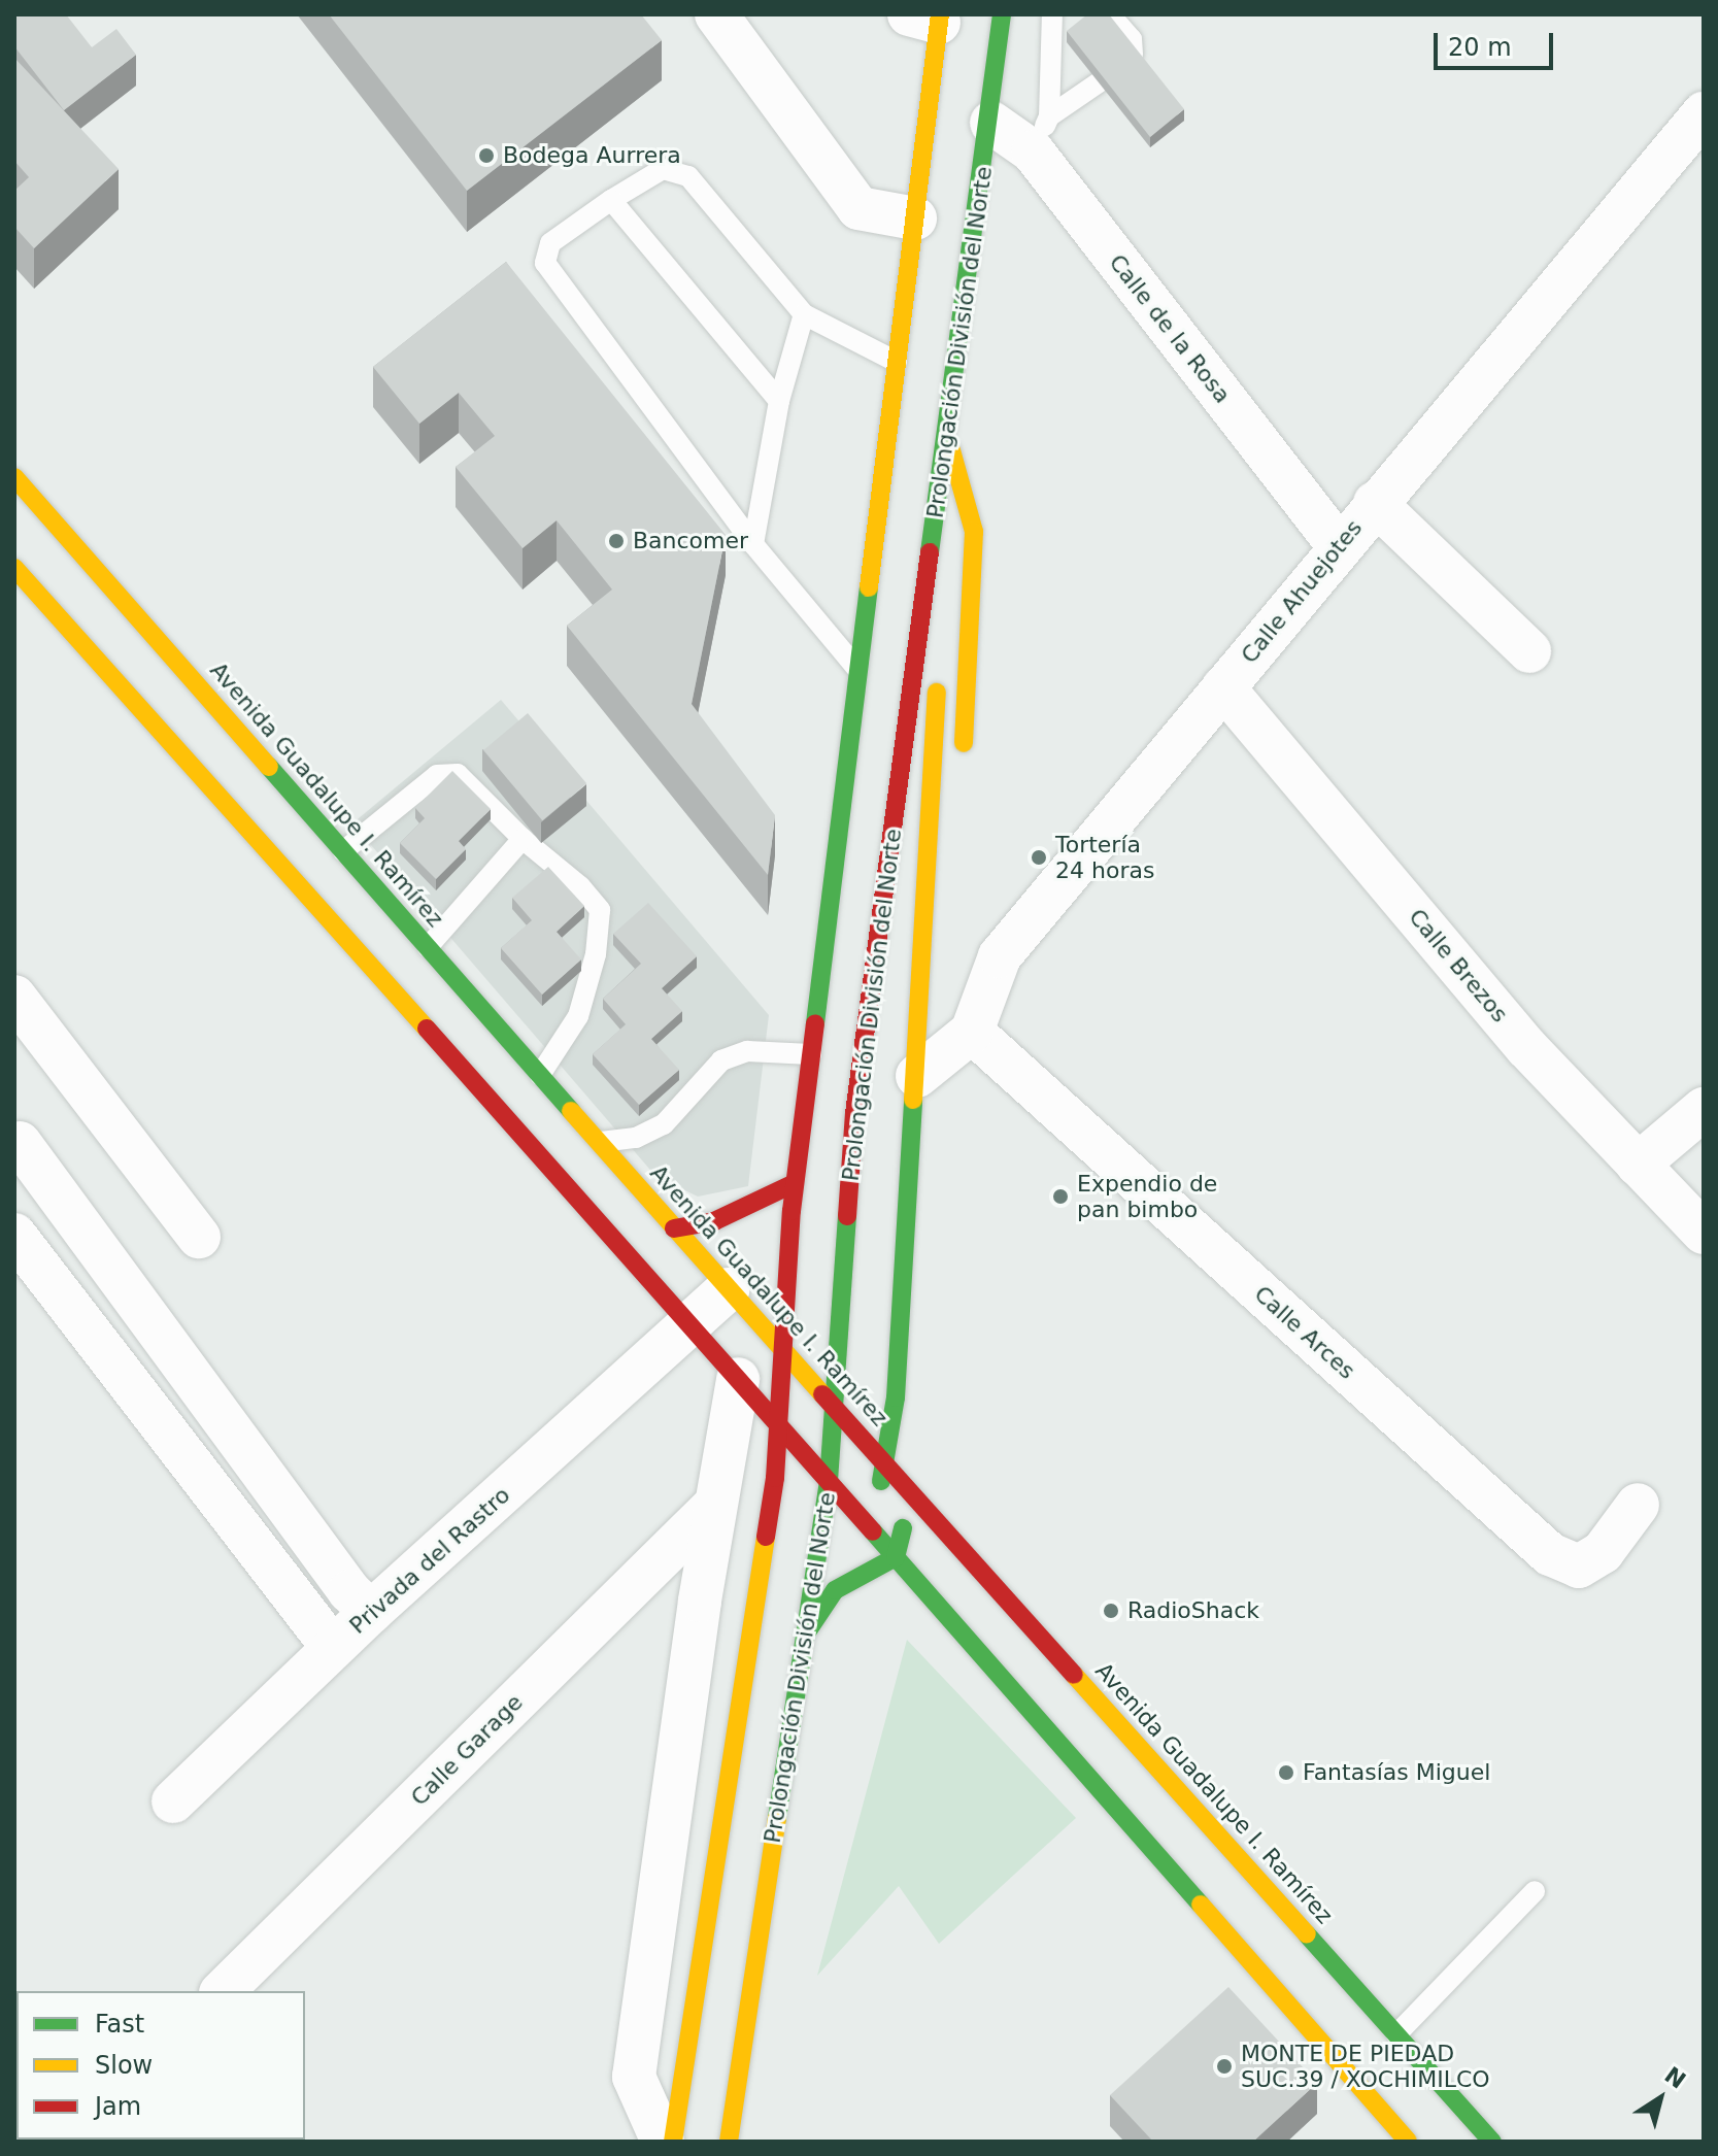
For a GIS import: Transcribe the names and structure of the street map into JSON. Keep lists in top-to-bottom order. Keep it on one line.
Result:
{"streets":{"main road":["Prolongación División del Norte","Avenida Guadalupe I. Ramírez"],"street":["Calle de la Rosa","Calle Ahuejotes","Calle Brezos","Calle Arces","Privada del Rastro","Calle Garage"]},"crossings":[["Calle de la Rosa","Prolongación División del Norte"],["Calle de la Rosa","Calle Ahuejotes"],["Prolongación División del Norte","Avenida Guadalupe I. Ramírez"],["Calle Ahuejotes","Calle Brezos"],["Calle Ahuejotes","Calle Arces"],["Avenida Guadalupe I. Ramírez","Privada del Rastro"]],"places":["Bodega Aurrera","Bancomer","Tortería 24 horas","Expendio de pan bimbo","RadioShack","Fantasías Miguel","MONTE DE PIEDAD SUC.39 / XOCHIMILCO"],"legend":["Fast","Slow","Jam"],"scale_bar":"20 m","north":"top right"}
